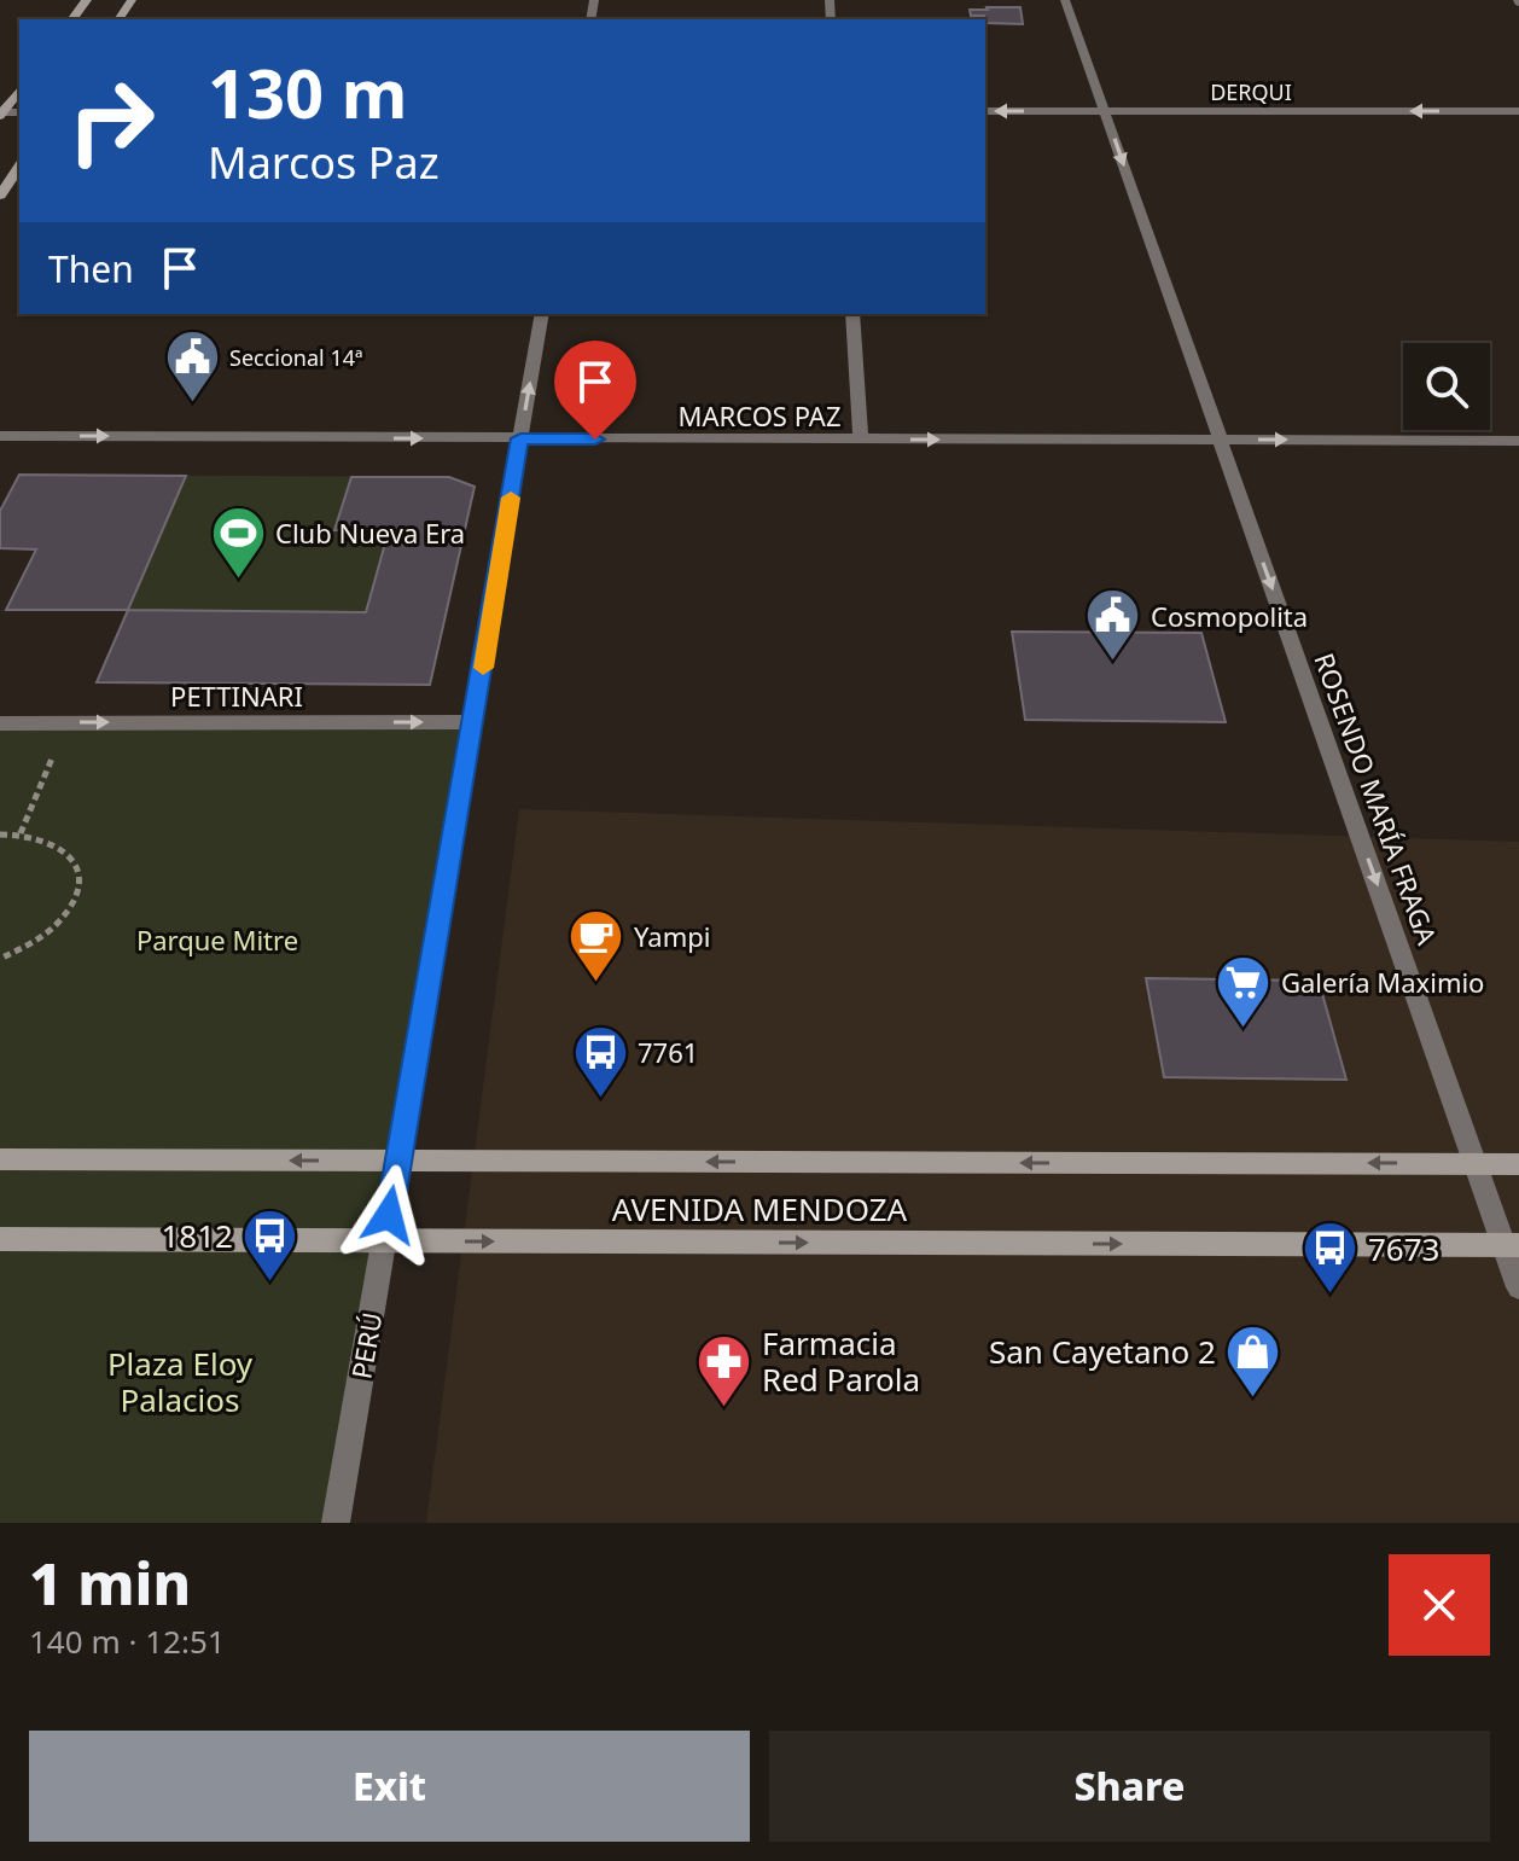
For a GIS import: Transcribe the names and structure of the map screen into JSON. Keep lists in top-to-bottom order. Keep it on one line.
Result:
{"streets":{"main road":["AVENIDA MENDOZA"],"street":["DERQUI","MARCOS PAZ","PETTINARI","ROSENDO MARÍA FRAGA","PERÚ"]},"crossings":[["DERQUI","ROSENDO MARÍA FRAGA"],["MARCOS PAZ","ROSENDO MARÍA FRAGA"],["MARCOS PAZ","PERÚ"],["PETTINARI","PERÚ"],["ROSENDO MARÍA FRAGA","AVENIDA MENDOZA"],["AVENIDA MENDOZA","PERÚ"]],"one_way":["DERQUI","MARCOS PAZ","PETTINARI","ROSENDO MARÍA FRAGA"],"parks":["Parque Mitre","Plaza Eloy Palacios"],"places":{"public building":["Seccional 14ª","Cosmopolita"],"sports":["Club Nueva Era"],"cafe":["Yampi"],"supermarket":["Galería Maximio"],"bus stop":["7761","1812","7673"],"shop":["San Cayetano 2"],"pharmacy":["Farmacia Red Parola"]},"page":{"turn":["130 m","Marcos Paz"],"then":"Then","heading":["1 min","140 m · 12:51"],"buttons":["Exit","Share"]}}
